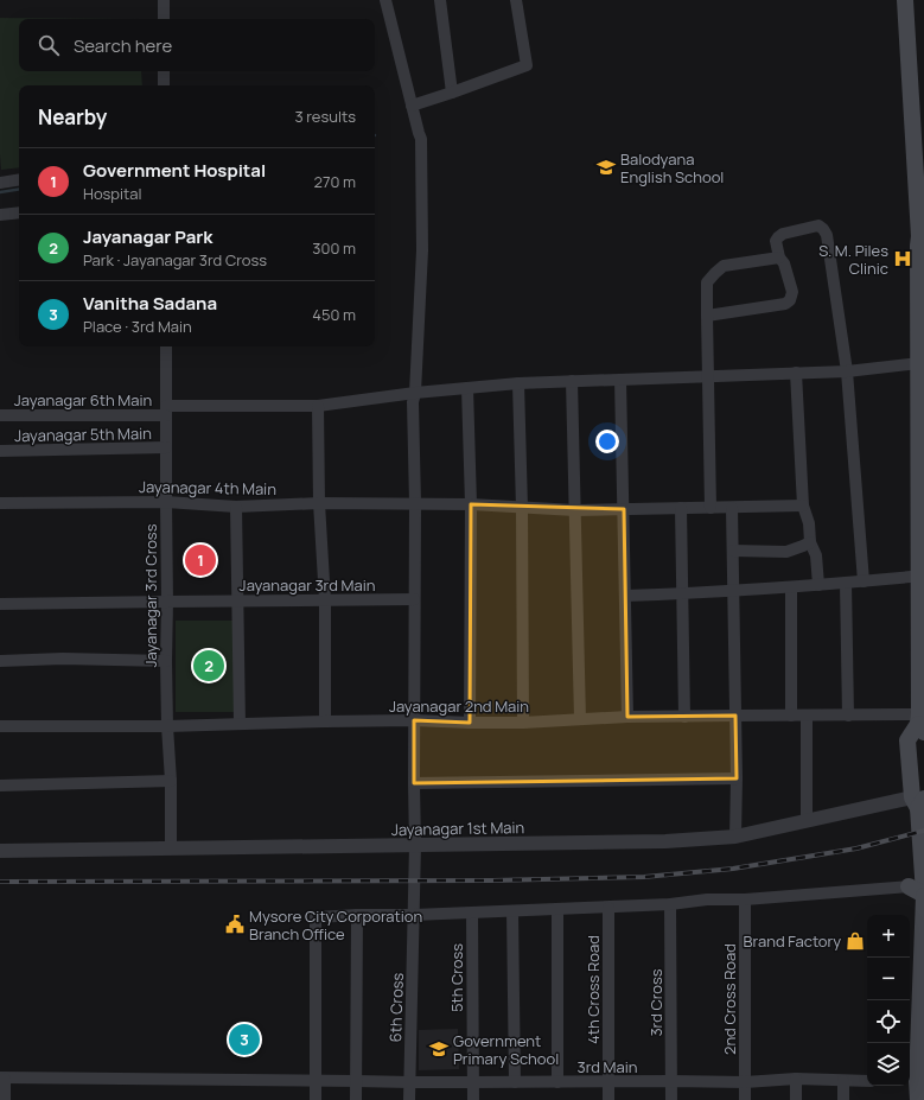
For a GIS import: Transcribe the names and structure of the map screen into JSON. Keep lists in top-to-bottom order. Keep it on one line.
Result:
{"streets":{"street":["Jayanagar 6th Main","Jayanagar 5th Main","Jayanagar 4th Main","Jayanagar 3rd Main","Jayanagar 3rd Cross","Jayanagar 2nd Main","Jayanagar 1st Main","5th Cross","4th Cross Road","2nd Cross Road","3rd Cross","6th Cross","3rd Main"]},"crossings":[["Jayanagar 6th Main","Jayanagar 3rd Cross"],["Jayanagar 6th Main","6th Cross"],["Jayanagar 5th Main","Jayanagar 3rd Cross"],["Jayanagar 4th Main","Jayanagar 3rd Cross"],["Jayanagar 4th Main","6th Cross"],["Jayanagar 3rd Main","Jayanagar 3rd Cross"],["Jayanagar 3rd Main","6th Cross"],["Jayanagar 3rd Cross","Jayanagar 2nd Main"],["Jayanagar 3rd Cross","Jayanagar 1st Main"],["Jayanagar 2nd Main","6th Cross"],["Jayanagar 1st Main","6th Cross"],["5th Cross","3rd Main"],["4th Cross Road","3rd Main"],["2nd Cross Road","3rd Main"],["3rd Cross","3rd Main"],["6th Cross","3rd Main"]],"places":{"school or university":["Balodyana English School","Government Primary School"],"hospital":["S. M. Piles Clinic"],"public building":["Mysore City Corporation Branch Office"],"shop":["Brand Factory"]},"page":{"search":"Search here","heading":["Nearby","3 results"],"list":[{"mark":"1","name":"Government Hospital","note":"Hospital","value":"270 m"},{"mark":"2","name":"Jayanagar Park","note":"Park · Jayanagar 3rd Cross","value":"300 m"},{"mark":"3","name":"Vanitha Sadana","note":"Place · 3rd Main","value":"450 m"}],"pins":["1","2","3"],"map_buttons":["+","−"]}}
